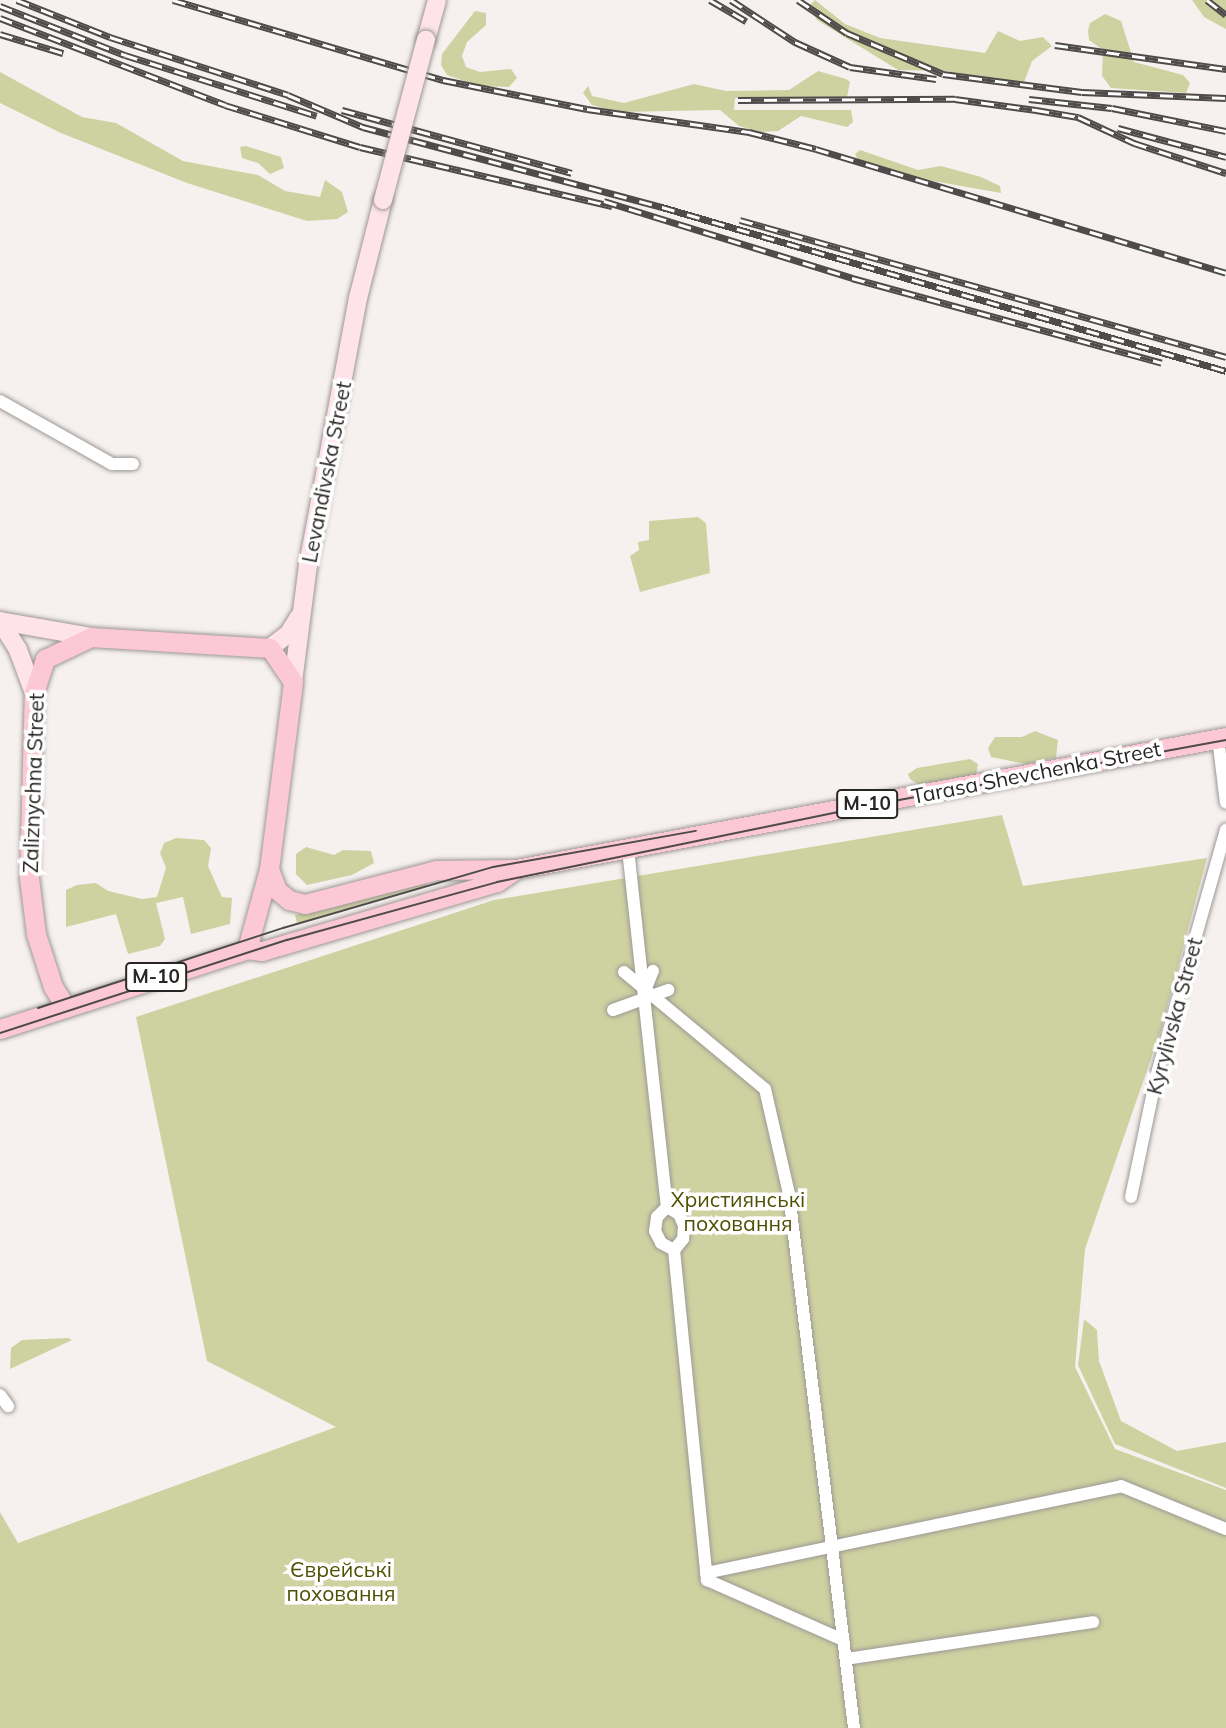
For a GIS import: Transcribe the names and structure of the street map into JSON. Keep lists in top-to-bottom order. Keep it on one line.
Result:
{"streets":{"main road":["Levandivska Street","Tarasa Shevchenka Street","Zaliznychna Street","М-10"],"street":["Kyrylivska Street"]},"crossings":[["Levandivska Street","Tarasa Shevchenka Street"],["Tarasa Shevchenka Street","Zaliznychna Street"]],"parks":["Християнські поховання","Єврейські поховання"]}
